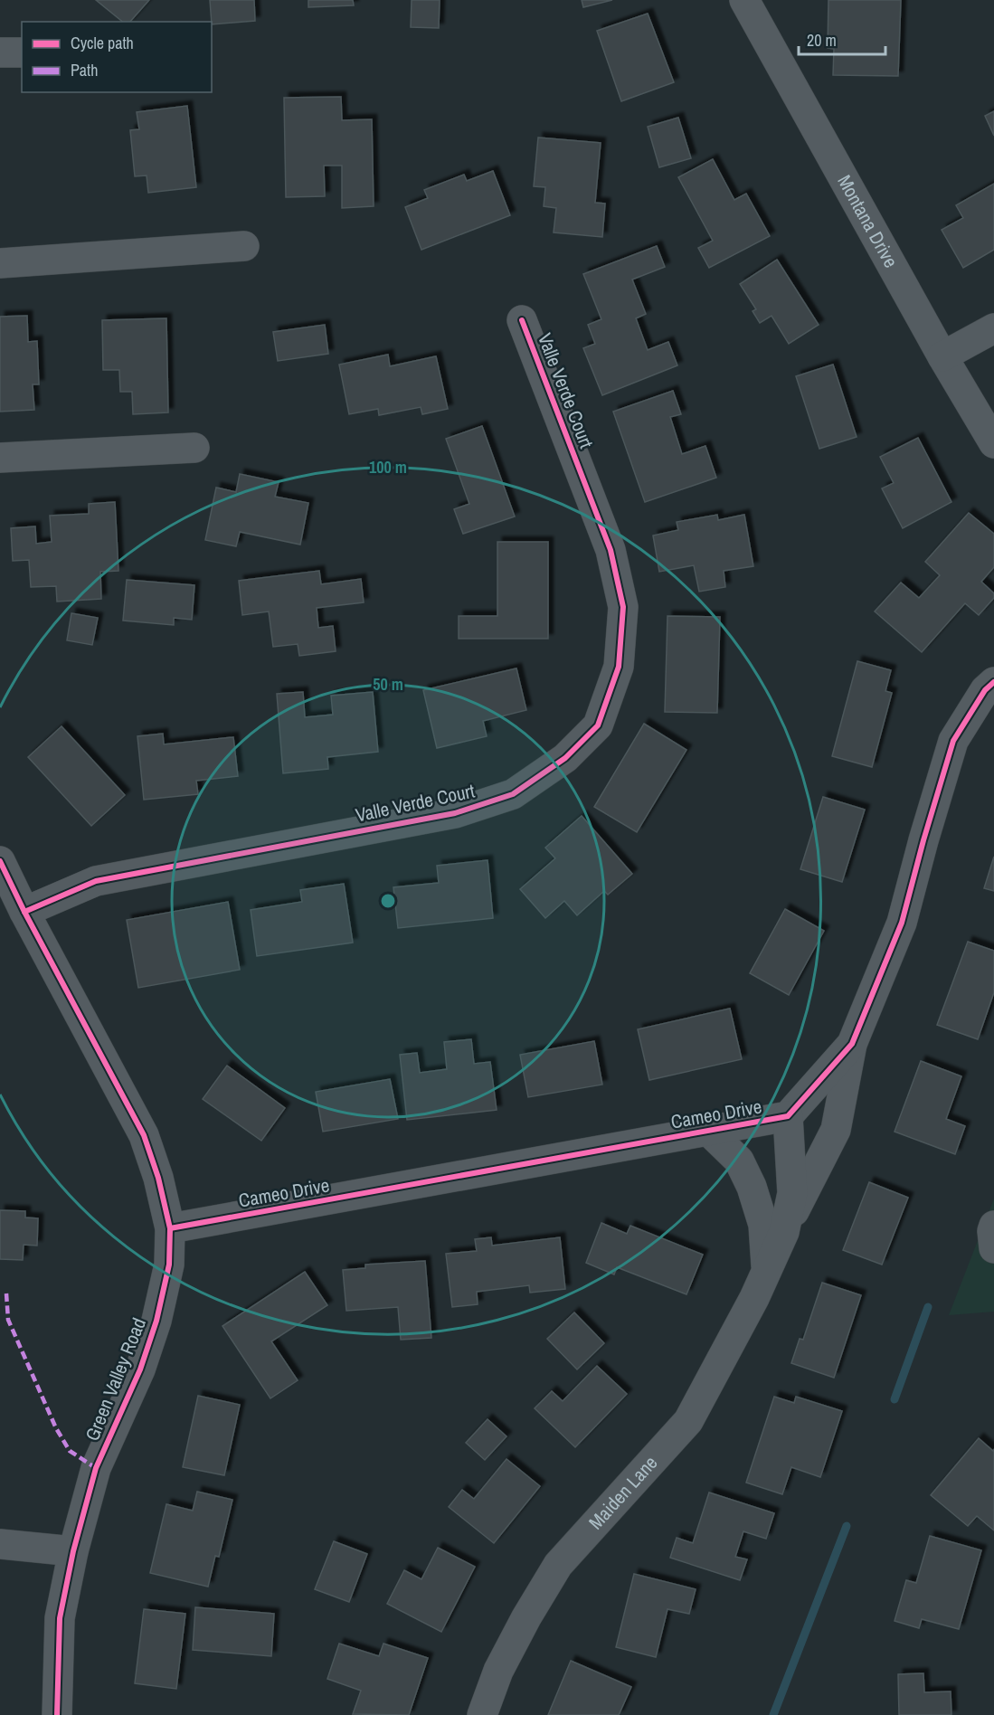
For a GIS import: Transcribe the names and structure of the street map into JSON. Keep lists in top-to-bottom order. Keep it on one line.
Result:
{"streets":{"street":["Montana Drive","Valle Verde Court","Cameo Drive","Green Valley Road","Maiden Lane"]},"crossings":[["Valle Verde Court","Green Valley Road"],["Cameo Drive","Green Valley Road"],["Cameo Drive","Maiden Lane"]],"legend":["Cycle path","Path"],"scale_bar":"20 m","rings":["100 m","50 m"]}
